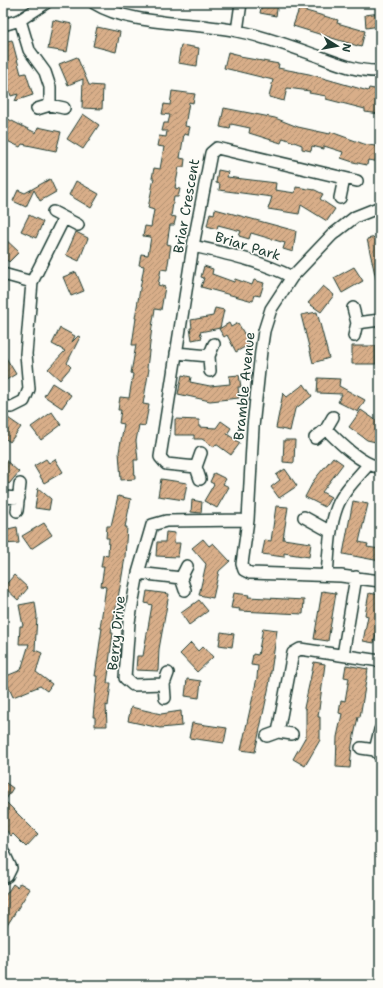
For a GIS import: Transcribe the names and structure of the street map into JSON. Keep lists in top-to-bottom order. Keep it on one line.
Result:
{"streets":{"street":["Briar Crescent","Briar Park","Bramble Avenue","Berry Drive"]},"crossings":[["Briar Crescent","Briar Park"],["Briar Park","Bramble Avenue"],["Bramble Avenue","Berry Drive"]],"north":"right"}
